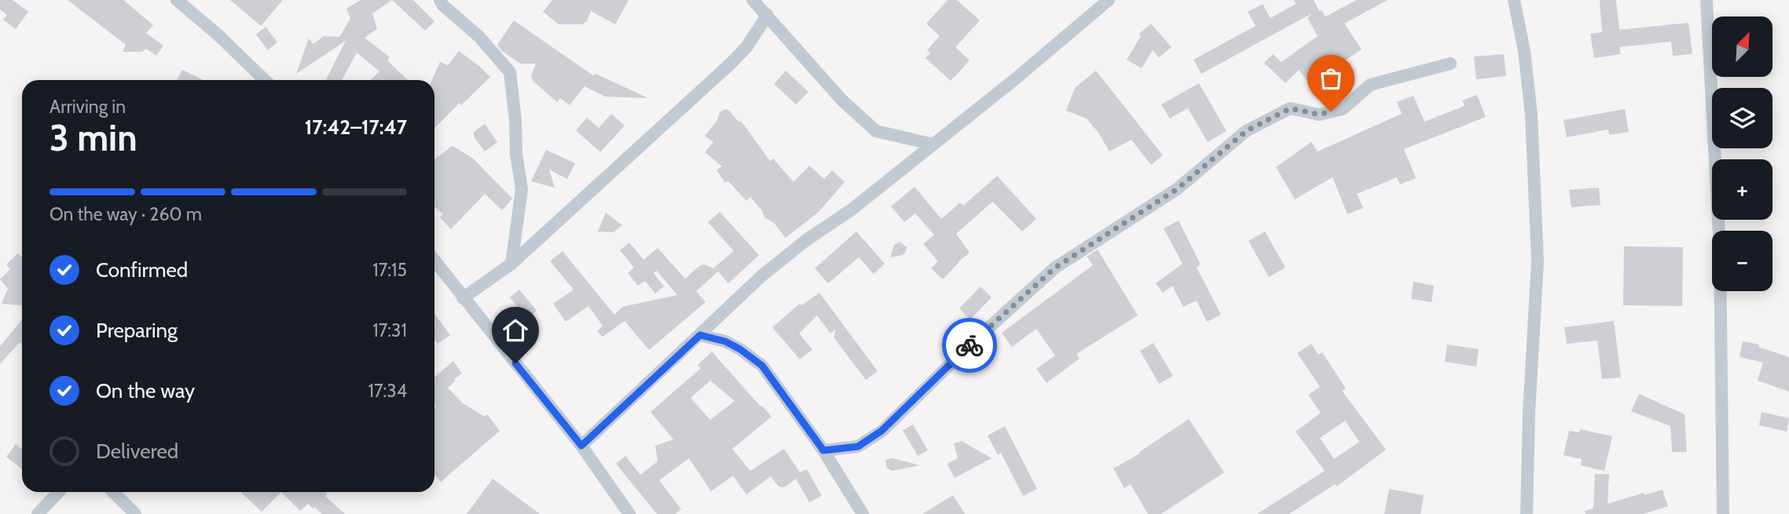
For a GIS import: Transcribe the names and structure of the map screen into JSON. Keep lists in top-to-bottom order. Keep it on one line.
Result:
{"north":"top right","page":{"map_buttons":["+","−"],"heading":["3 min","Arriving in","17:42–17:47"],"bar":"On the way · 260 m","list":[["Confirmed","17:15"],["Preparing","17:31"],["On the way","17:34"],"Delivered"]}}
